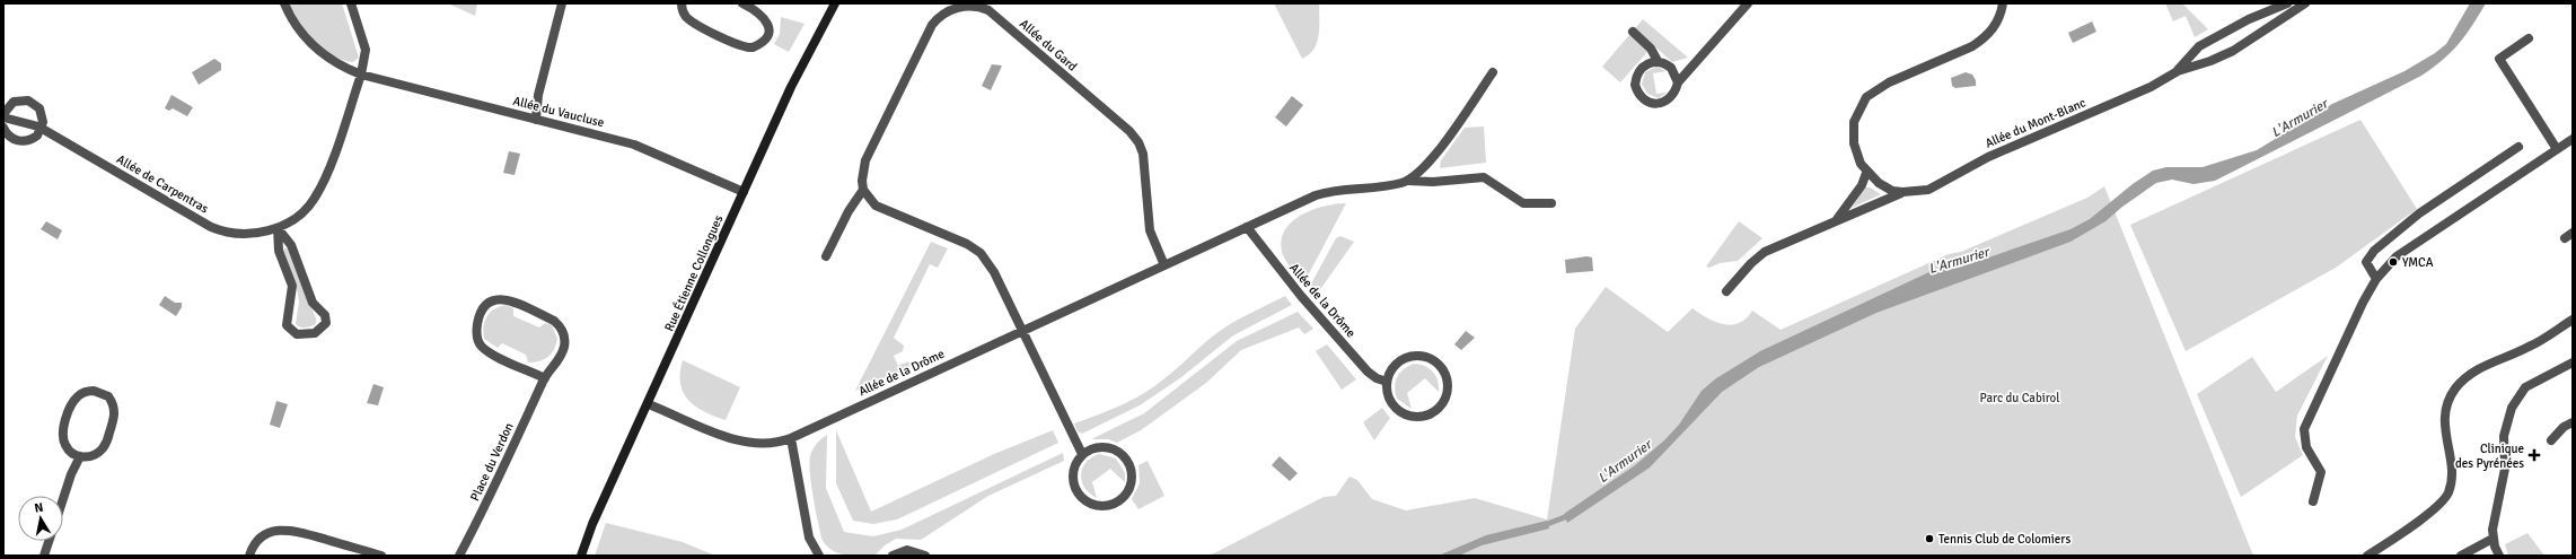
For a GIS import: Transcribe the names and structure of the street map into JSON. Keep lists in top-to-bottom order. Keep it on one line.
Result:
{"streets":{"main road":["Rue Étienne Collongues"],"street":["Allée du Gard","Allée du Vaucluse","Allée du Mont-Blanc","Allée de Carpentras","Allée de la Drôme","Place du Verdon"]},"crossings":[["Allée du Gard","Allée de la Drôme"],["Allée du Vaucluse","Allée de Carpentras"],["Allée du Vaucluse","Rue Étienne Collongues"],["Rue Étienne Collongues","Allée de la Drôme"]],"water":["L'Armurier"],"parks":["Parc du Cabirol"],"places":{"other":["YMCA","Tennis Club de Colomiers"],"health":["Clinique des Pyrénées"]},"north":"top"}
